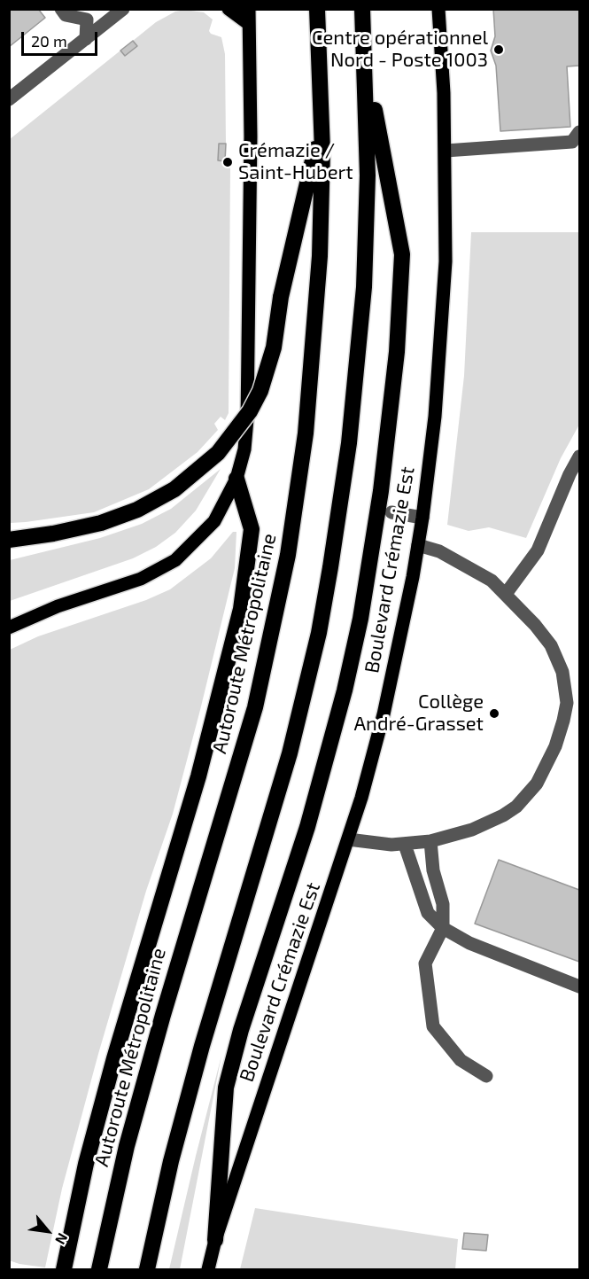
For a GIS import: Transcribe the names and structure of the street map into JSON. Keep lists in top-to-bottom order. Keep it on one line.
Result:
{"streets":{"highway":["Autoroute Métropolitaine"],"main road":["Boulevard Crémazie Est"]},"places":["Centre opérationnel Nord - Poste 1003","Crémazie / Saint-Hubert","Collège André-Grasset"],"scale_bar":"20 m","north":"bottom right"}
